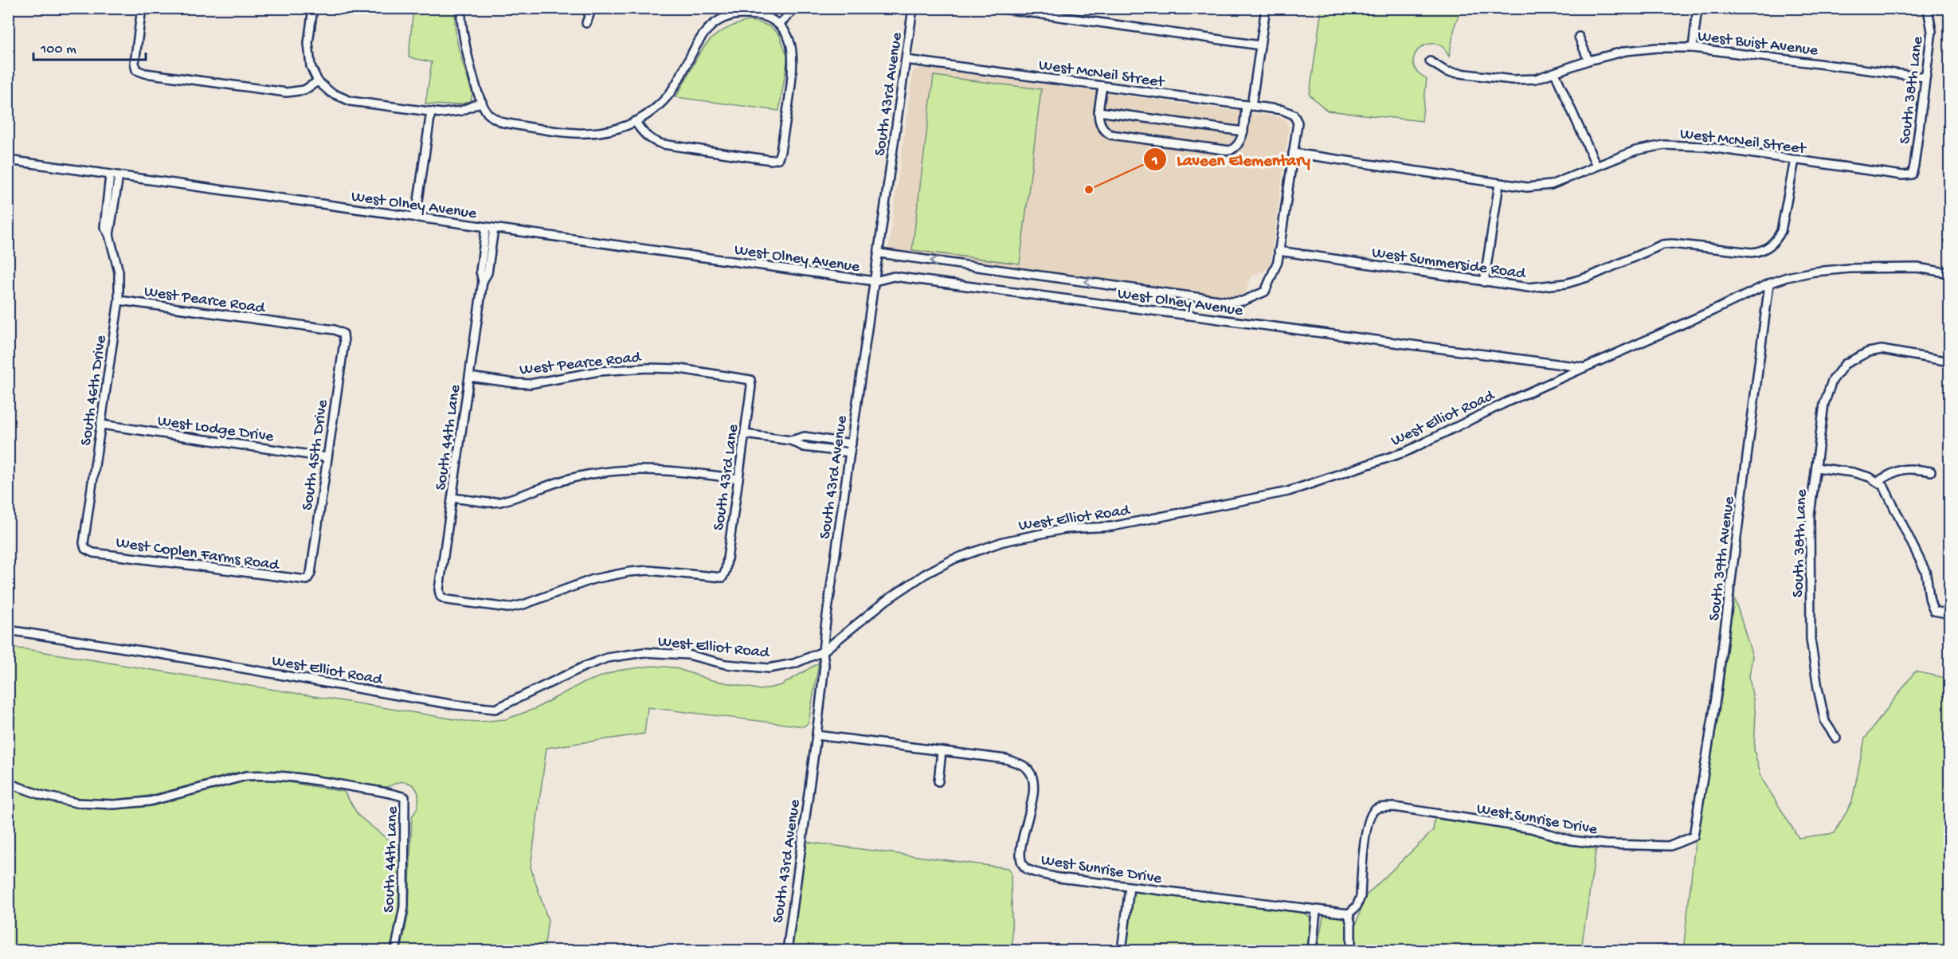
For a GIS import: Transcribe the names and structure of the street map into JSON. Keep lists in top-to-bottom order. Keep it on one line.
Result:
{"streets":{"street":["West Buist Avenue","West McNeil Street","South 38th Lane","South 43rd Avenue","West Olney Avenue","West Summerside Road","West Pearce Road","South 46th Drive","West Elliot Road","West Lodge Drive","South 44th Lane","South 45th Drive","South 43rd Lane","West Coplen Farms Road","South 39th Avenue","West Sunrise Drive"]},"crossings":[["West Buist Avenue","South 38th Lane"],["West McNeil Street","South 38th Lane"],["West McNeil Street","South 43rd Avenue"],["West McNeil Street","West Summerside Road"],["South 43rd Avenue","West Olney Avenue"],["South 43rd Avenue","West Elliot Road"],["South 43rd Avenue","West Sunrise Drive"],["West Olney Avenue","South 46th Drive"],["West Olney Avenue","West Elliot Road"],["West Olney Avenue","South 44th Lane"],["West Pearce Road","South 46th Drive"],["West Pearce Road","South 44th Lane"],["West Pearce Road","South 45th Drive"],["West Pearce Road","South 43rd Lane"],["South 46th Drive","West Lodge Drive"],["South 46th Drive","West Coplen Farms Road"],["West Elliot Road","South 39th Avenue"],["West Lodge Drive","South 45th Drive"],["South 44th Lane","South 43rd Lane"],["South 45th Drive","West Coplen Farms Road"],["South 39th Avenue","West Sunrise Drive"]],"places":["Laveen Elementary"],"scale_bar":"100 m"}
